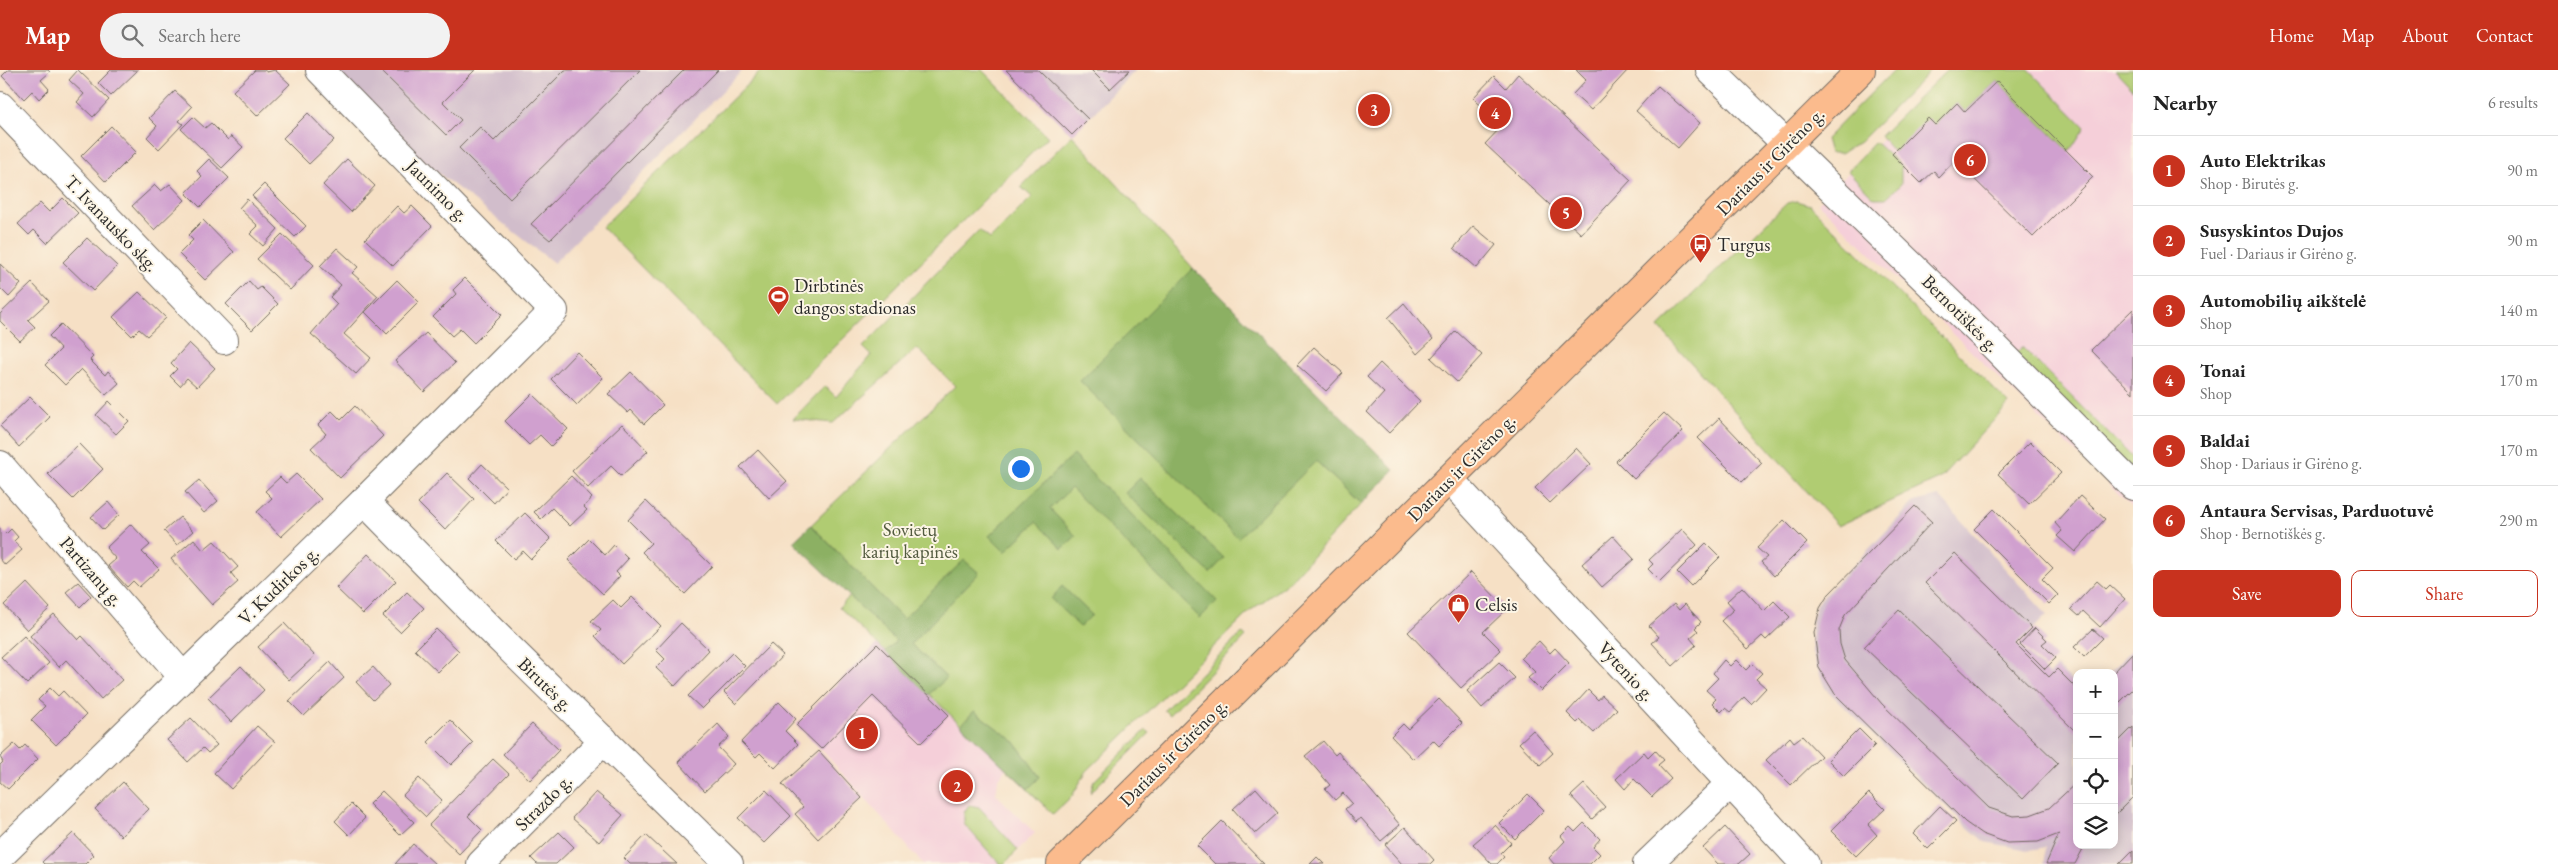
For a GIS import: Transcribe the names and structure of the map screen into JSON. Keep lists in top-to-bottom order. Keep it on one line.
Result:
{"streets":{"highway":["Dariaus ir Girėno g."],"street":["Jaunimo g.","T. Ivanausko skg.","Bernotiškės g.","Partizanų g.","V. Kudirkos g.","Vytenio g.","Birutės g.","Strazdo g."]},"crossings":[["Dariaus ir Girėno g.","Bernotiškės g."],["Dariaus ir Girėno g.","Vytenio g."],["Jaunimo g.","V. Kudirkos g."],["Partizanų g.","V. Kudirkos g."],["V. Kudirkos g.","Birutės g."],["Birutės g.","Strazdo g."]],"parks":["Sovietų karių kapinės"],"places":{"bus stop":["Turgus"],"sports":["Dirbtinės dangos stadionas"],"shop":["Celsis"]},"page":{"header":"Map","search":"Search here","nav":["Home","Map","About","Contact"],"heading":["Nearby","6 results"],"pins":["3","4","6","5","1","2"],"list":[{"mark":"1","name":"Auto Elektrikas","note":"Shop · Birutės g.","value":"90 m"},{"mark":"2","name":"Susyskintos Dujos","note":"Fuel · Dariaus ir Girėno g.","value":"90 m"},{"mark":"3","name":"Automobilių aikštelė","note":"Shop","value":"140 m"},{"mark":"4","name":"Tonai","note":"Shop","value":"170 m"},{"mark":"5","name":"Baldai","note":"Shop · Dariaus ir Girėno g.","value":"170 m"},{"mark":"6","name":"Antaura Servisas, Parduotuvė","note":"Shop · Bernotiškės g.","value":"290 m"}],"buttons":["Save","Share"],"map_buttons":["+","−"]}}
